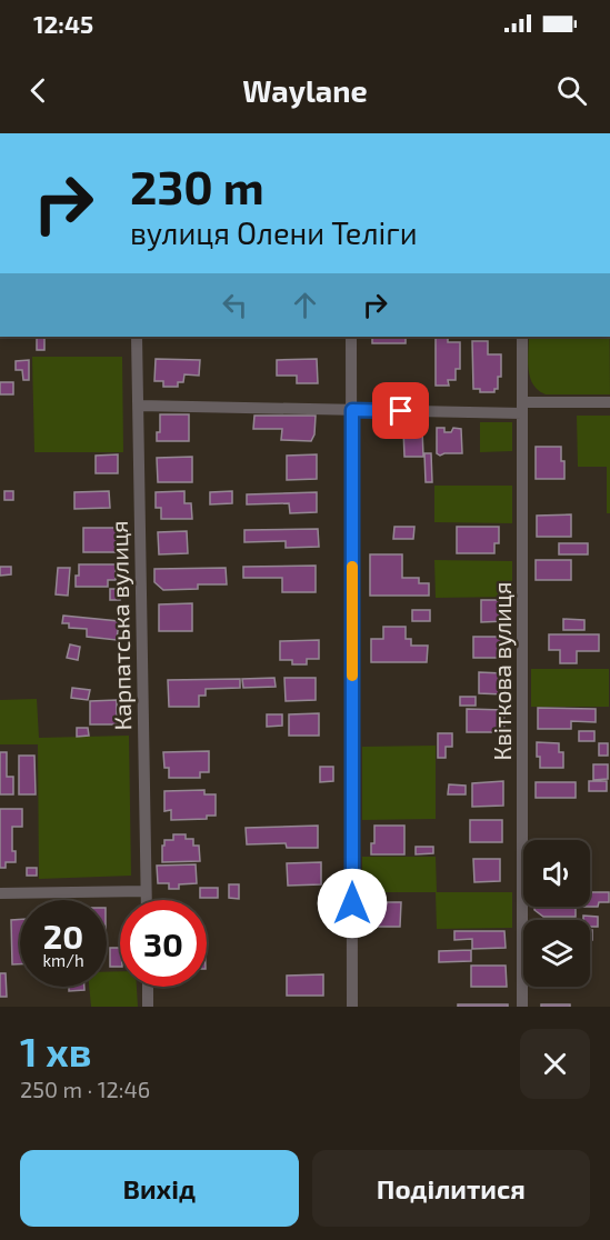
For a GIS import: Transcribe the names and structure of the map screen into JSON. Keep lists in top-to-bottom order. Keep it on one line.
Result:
{"streets":{"street":["Карпатська вулиця","Квіткова вулиця"]},"page":{"status":"12:45","header":"Waylane","turn":["230 m","вулиця Олени Теліги"],"speed":"20 km/h","limit":"30","heading":["1 хв","250 m · 12:46"],"buttons":["Вихід","Поділитися"]}}
